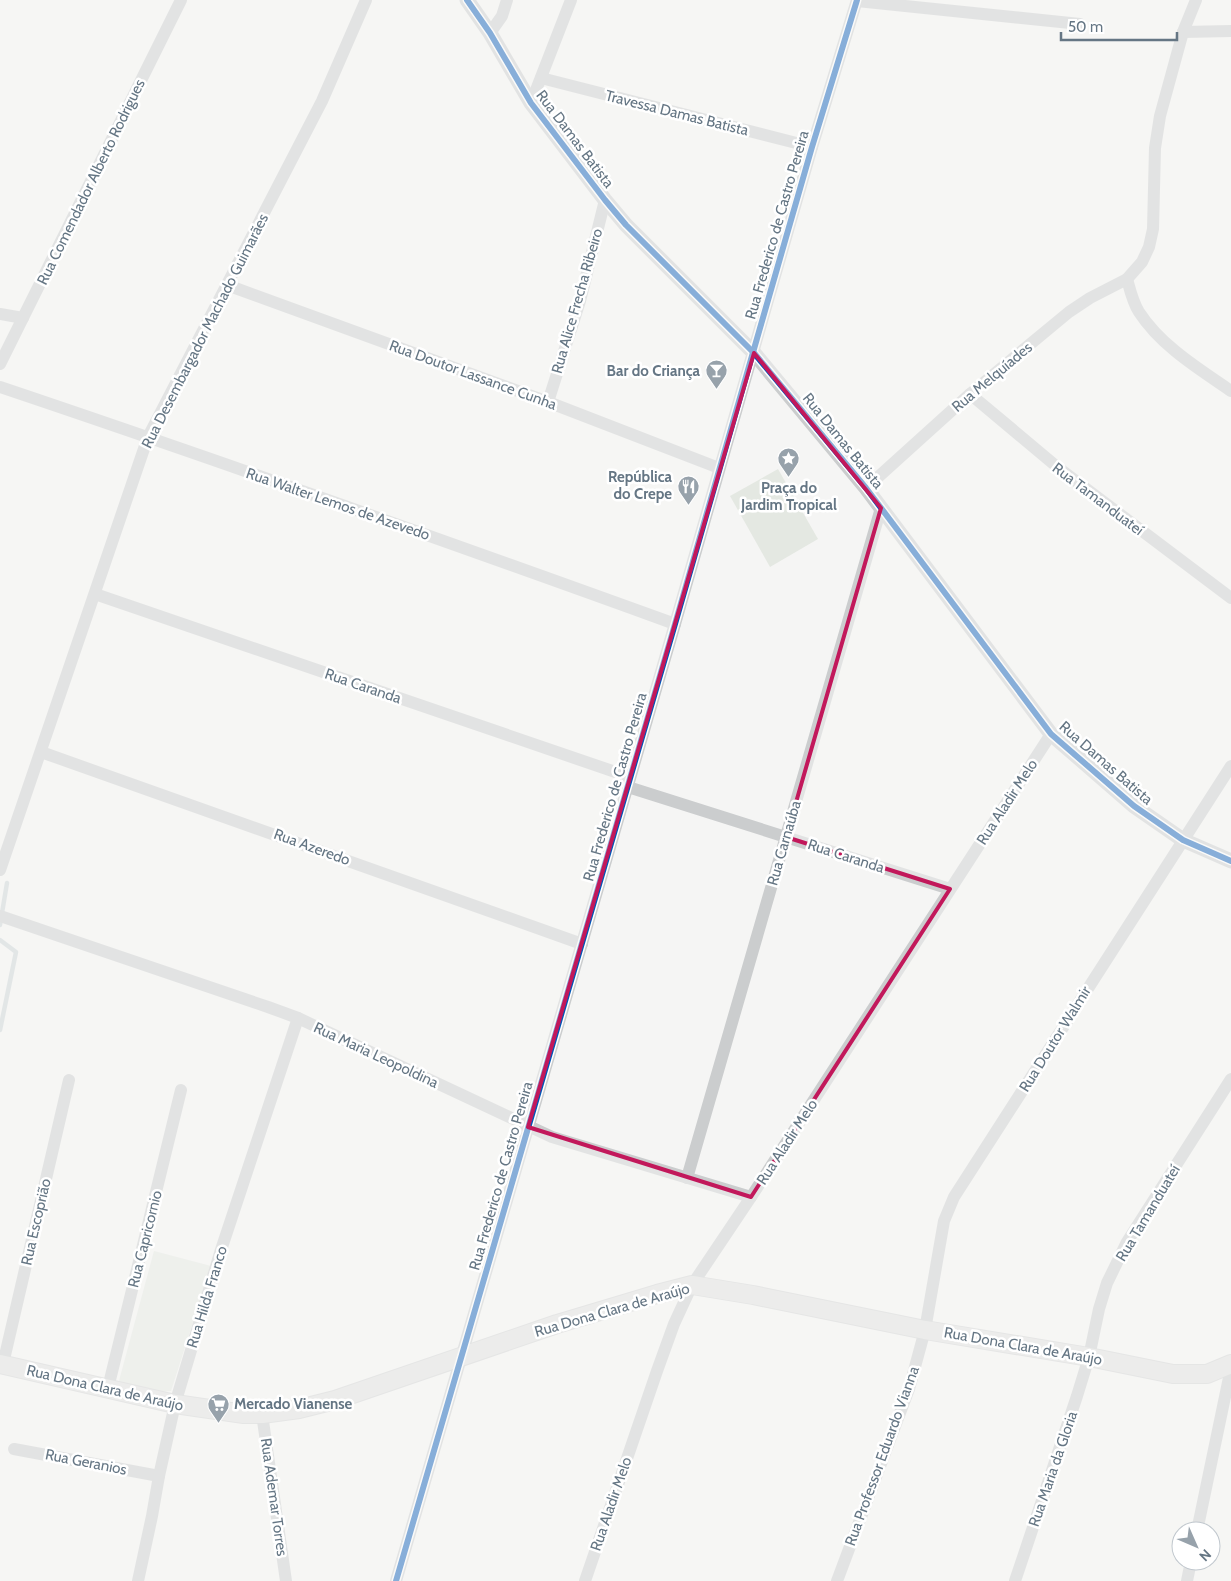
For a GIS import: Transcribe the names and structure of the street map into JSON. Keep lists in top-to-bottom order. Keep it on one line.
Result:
{"streets":{"main road":["Rua Dona Clara de Araújo"],"street":["Travessa Damas Batista","Rua Damas Batista","Rua Comendador Alberto Rodrigues","Rua Frederico de Castro Pereira","Rua Alice Frecha Ribeiro","Rua Desembargador Machado Guimarães","Rua Doutor Lassance Cunha","Rua Melquíades","Rua Tamanduateí","Rua Walter Lemos de Azevedo","Rua Caranda","Rua Aladir Melo","Rua Carnaúba","Rua Azeredo","Rua Doutor Walmir","Rua Maria Leopoldina","Rua Escoprião","Rua Capricornio","Rua Hilda Franco","Rua Professor Eduardo Vianna","Rua Geranios","Rua Maria da Gloria","Rua Ademar Torres"]},"crossings":[["Travessa Damas Batista","Rua Frederico de Castro Pereira"],["Rua Damas Batista","Rua Frederico de Castro Pereira"],["Rua Damas Batista","Rua Alice Frecha Ribeiro"],["Rua Damas Batista","Rua Melquíades"],["Rua Damas Batista","Rua Aladir Melo"],["Rua Damas Batista","Rua Carnaúba"],["Rua Damas Batista","Rua Doutor Walmir"],["Rua Frederico de Castro Pereira","Rua Doutor Lassance Cunha"],["Rua Frederico de Castro Pereira","Rua Walter Lemos de Azevedo"],["Rua Frederico de Castro Pereira","Rua Caranda"],["Rua Frederico de Castro Pereira","Rua Azeredo"],["Rua Frederico de Castro Pereira","Rua Maria Leopoldina"],["Rua Frederico de Castro Pereira","Rua Dona Clara de Araújo"],["Rua Alice Frecha Ribeiro","Rua Doutor Lassance Cunha"],["Rua Desembargador Machado Guimarães","Rua Doutor Lassance Cunha"],["Rua Desembargador Machado Guimarães","Rua Walter Lemos de Azevedo"],["Rua Desembargador Machado Guimarães","Rua Caranda"],["Rua Desembargador Machado Guimarães","Rua Azeredo"],["Rua Melquíades","Rua Tamanduateí"],["Rua Tamanduateí","Rua Dona Clara de Araújo"],["Rua Tamanduateí","Rua Maria da Gloria"],["Rua Caranda","Rua Aladir Melo"],["Rua Caranda","Rua Carnaúba"],["Rua Aladir Melo","Rua Maria Leopoldina"],["Rua Aladir Melo","Rua Dona Clara de Araújo"],["Rua Carnaúba","Rua Maria Leopoldina"],["Rua Doutor Walmir","Rua Dona Clara de Araújo"],["Rua Doutor Walmir","Rua Professor Eduardo Vianna"],["Rua Maria Leopoldina","Rua Hilda Franco"],["Rua Escoprião","Rua Dona Clara de Araújo"],["Rua Capricornio","Rua Dona Clara de Araújo"],["Rua Hilda Franco","Rua Dona Clara de Araújo"],["Rua Hilda Franco","Rua Geranios"],["Rua Dona Clara de Araújo","Rua Professor Eduardo Vianna"],["Rua Dona Clara de Araújo","Rua Maria da Gloria"],["Rua Dona Clara de Araújo","Rua Ademar Torres"]],"places":{"bar":["Bar do Criança"],"place":["Praça do Jardim Tropical"],"restaurant":["República do Crepe"],"supermarket":["Mercado Vianense"]},"scale_bar":"50 m","north":"bottom right"}
